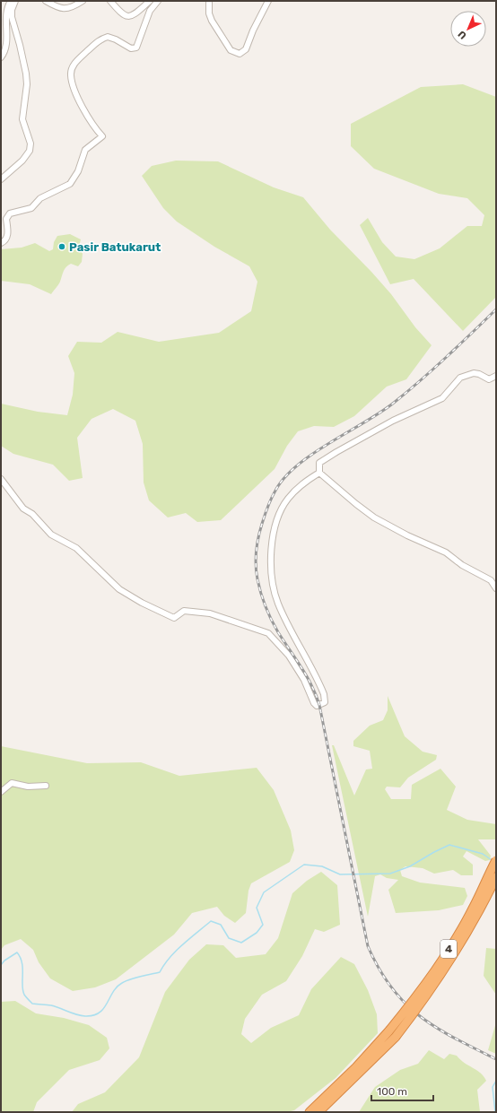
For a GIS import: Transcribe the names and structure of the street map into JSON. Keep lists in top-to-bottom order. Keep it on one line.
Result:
{"streets":{"highway":["4"]},"places":["Pasir Batukarut"],"scale_bar":"100 m","north":"bottom left"}
